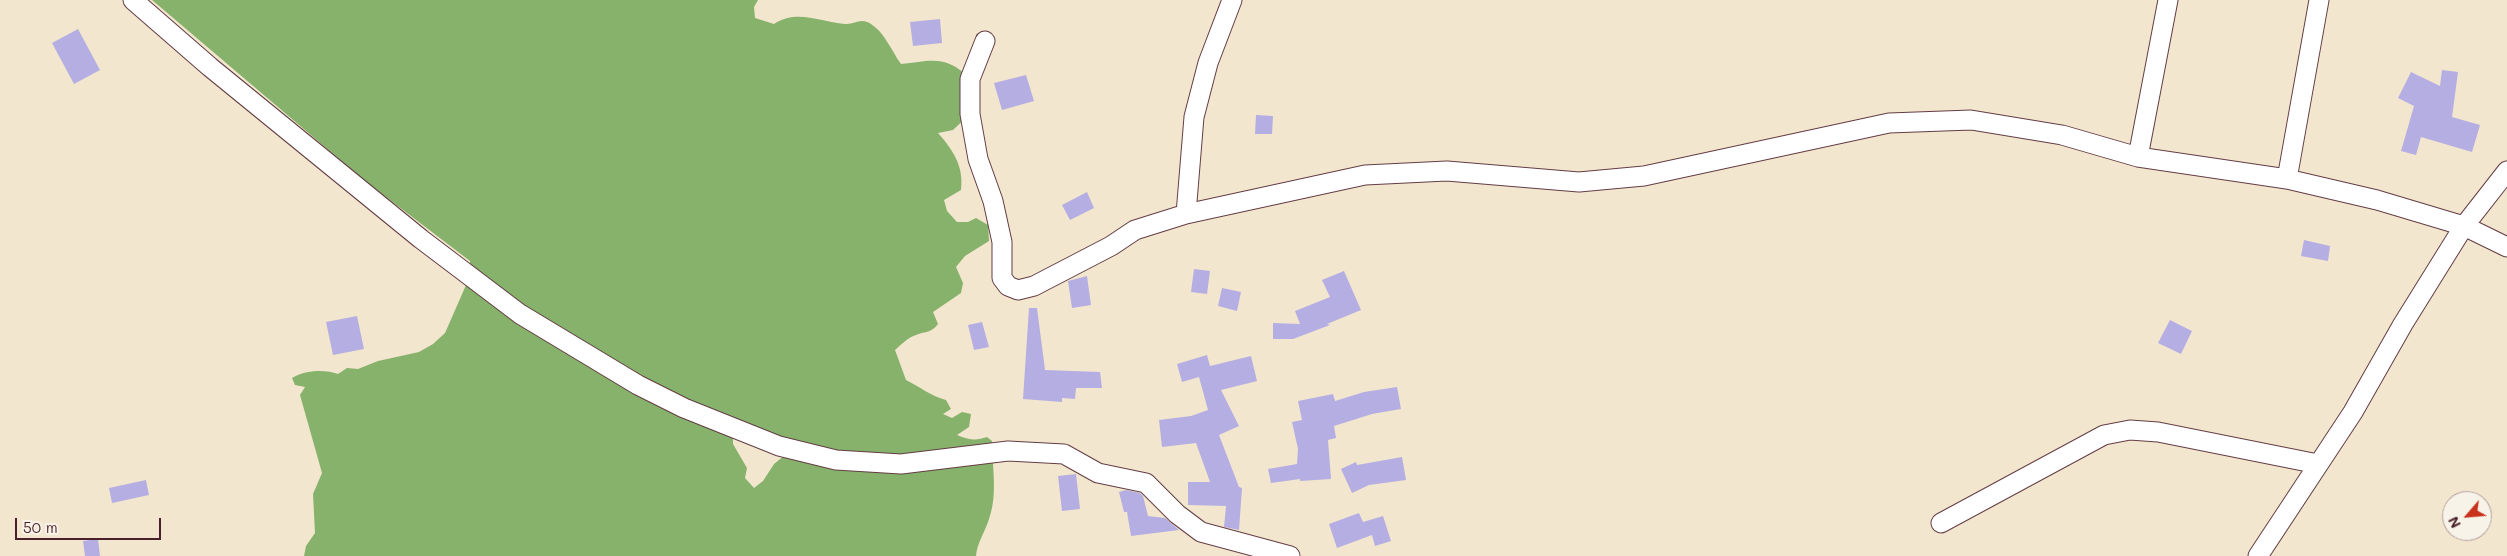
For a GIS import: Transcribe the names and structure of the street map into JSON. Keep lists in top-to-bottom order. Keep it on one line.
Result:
{"scale_bar":"50 m","north":"bottom left"}
